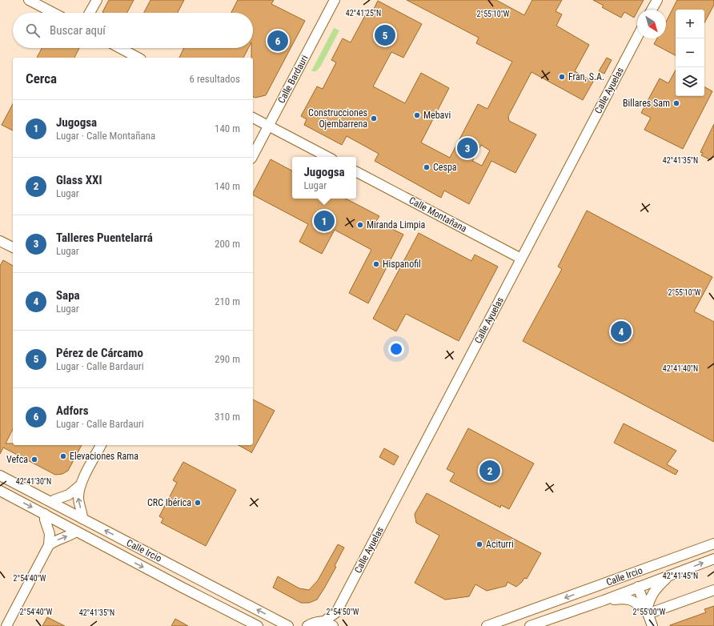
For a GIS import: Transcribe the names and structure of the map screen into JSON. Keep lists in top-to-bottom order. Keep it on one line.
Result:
{"streets":{"street":["Calle Bardauri","Calle Ayuelas","Calle Montañana","Calle Ircio"]},"crossings":[["Calle Ayuelas","Calle Montañana"]],"places":["Fran, S.A.","Billares Sam","Mebavi","Construcciones Ojembarrena","Cespa","Miranda Limpia","Hispanofil","Elevaciones Rama","Vefca","CRC Ibérica","Aciturri"],"north":"bottom right","page":{"map_buttons":["+","−"],"search":"Buscar aquí","pins":["5","6","3","1","4","2"],"heading":["Cerca","6 resultados"],"list":[{"mark":"1","name":"Jugogsa","note":"Lugar · Calle Montañana","value":"140 m"},{"mark":"2","name":"Glass XXI","note":"Lugar","value":"140 m"},{"mark":"3","name":"Talleres Puentelarrá","note":"Lugar","value":"200 m"},{"mark":"4","name":"Sapa","note":"Lugar","value":"210 m"},{"mark":"5","name":"Pérez de Cárcamo","note":"Lugar · Calle Bardauri","value":"290 m"},{"mark":"6","name":"Adfors","note":"Lugar · Calle Bardauri","value":"310 m"}],"popup":["Jugogsa","Lugar"]},"coordinates":["42°41'25\"N","2°55'10\"W","42°41'35\"N","42°41'40\"N","42°41'30\"N","42°41'45\"N","2°54'40\"W","2°54'50\"W","2°55'00\"W"]}
